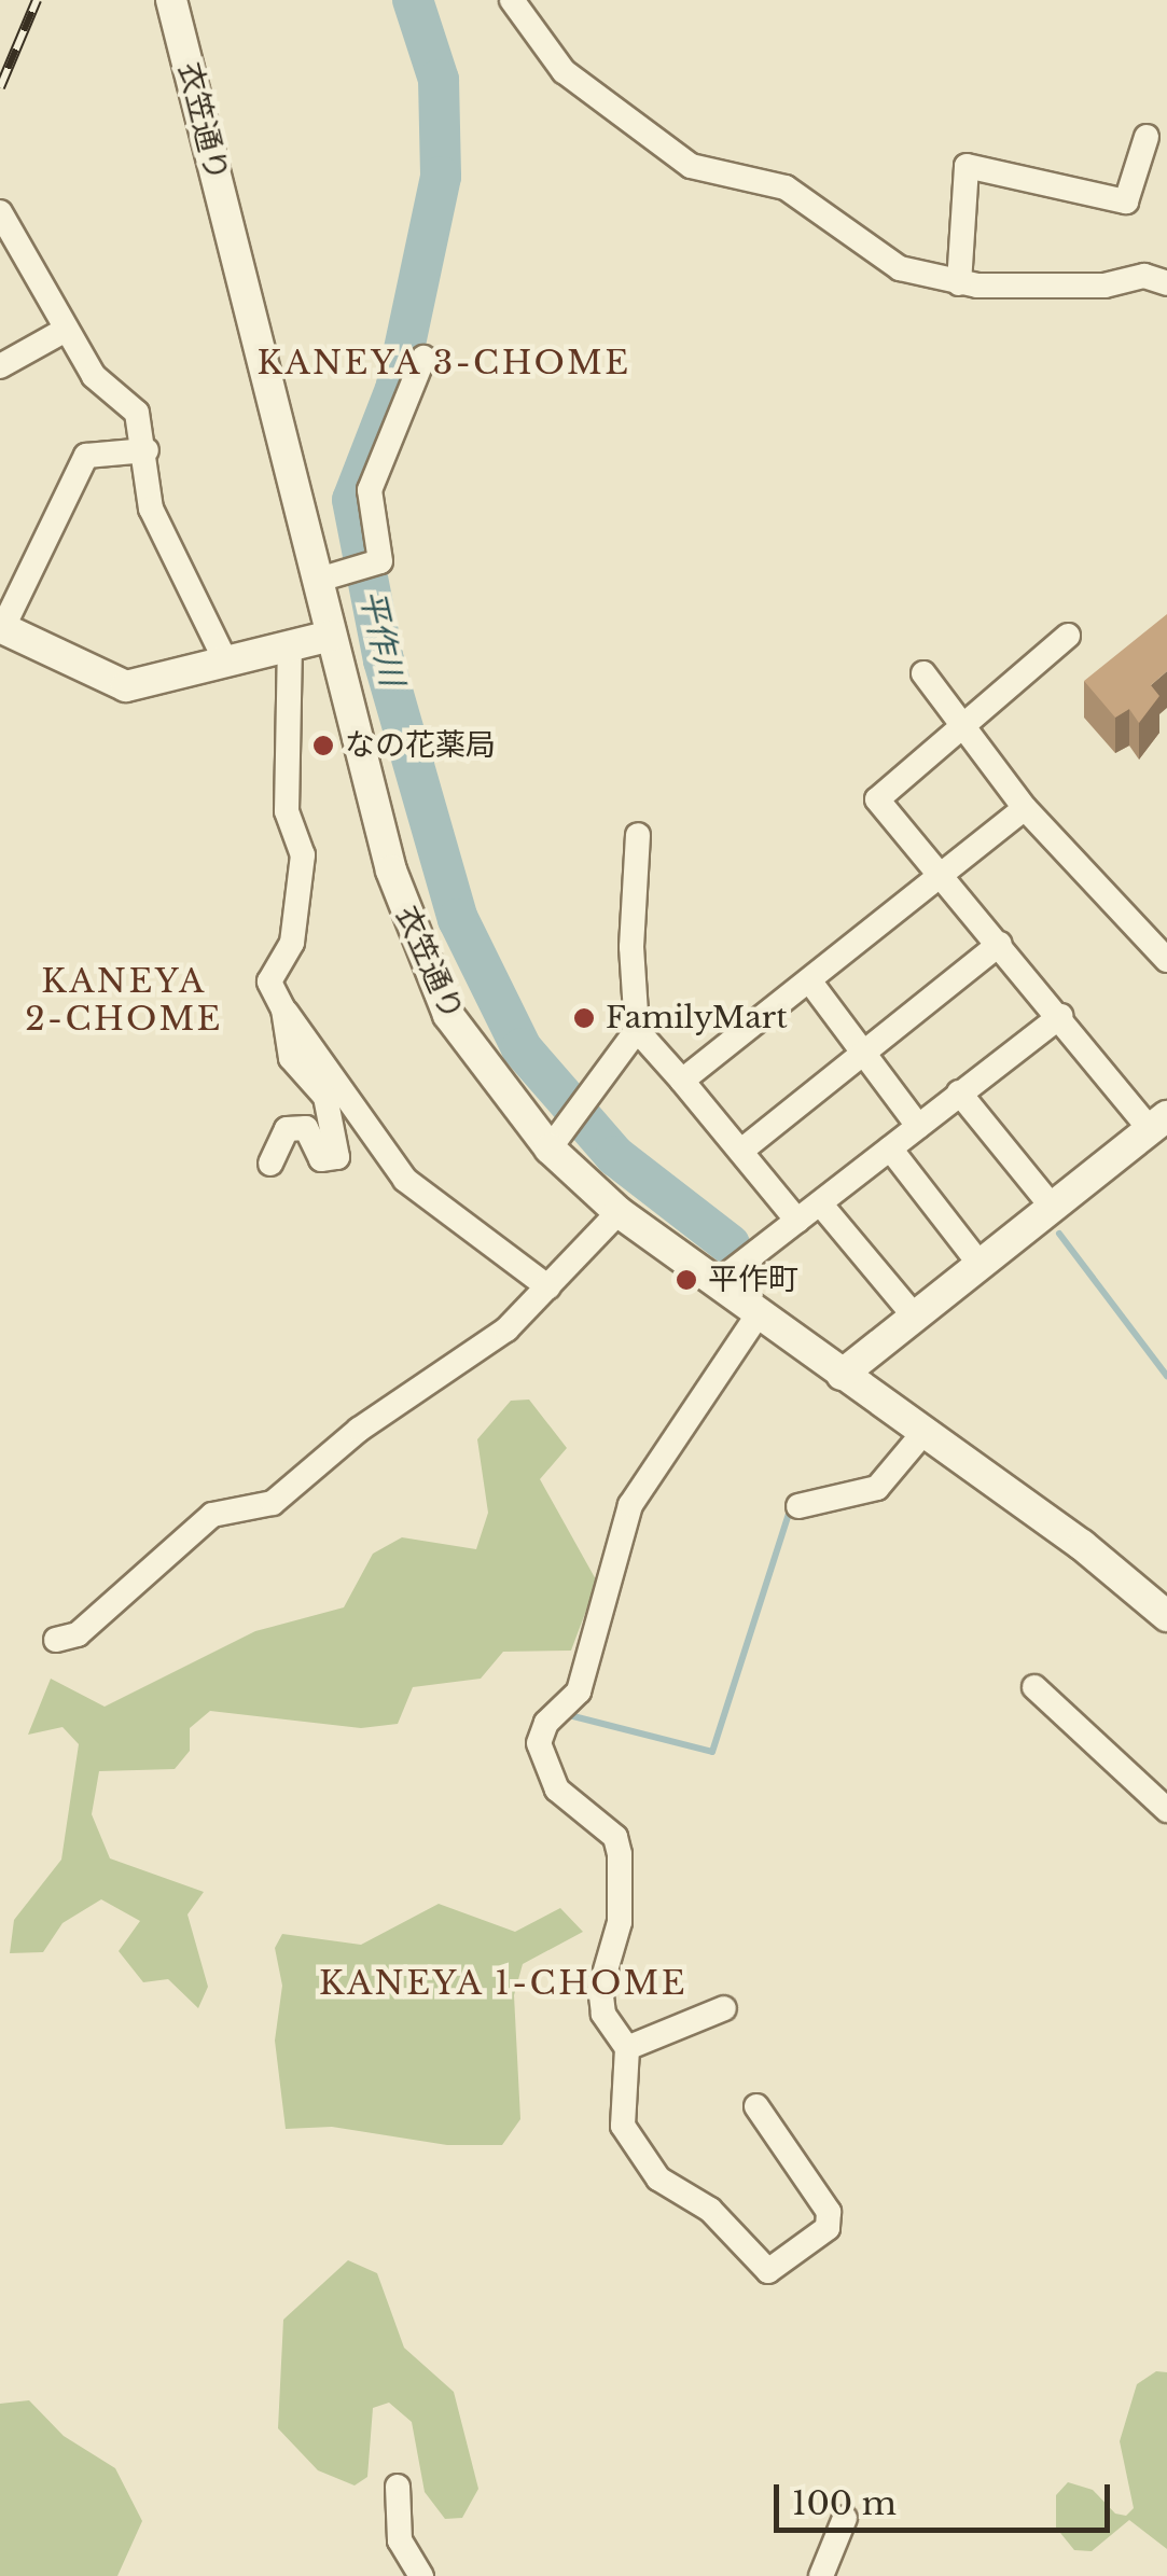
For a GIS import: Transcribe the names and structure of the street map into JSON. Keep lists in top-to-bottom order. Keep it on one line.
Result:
{"streets":{"street":["衣笠通り"]},"districts":["KANEYA 3-CHOME","KANEYA 2-CHOME","KANEYA 1-CHOME"],"water":["平作川"],"places":["なの花薬局","FamilyMart","平作町"],"scale_bar":"100 m"}
